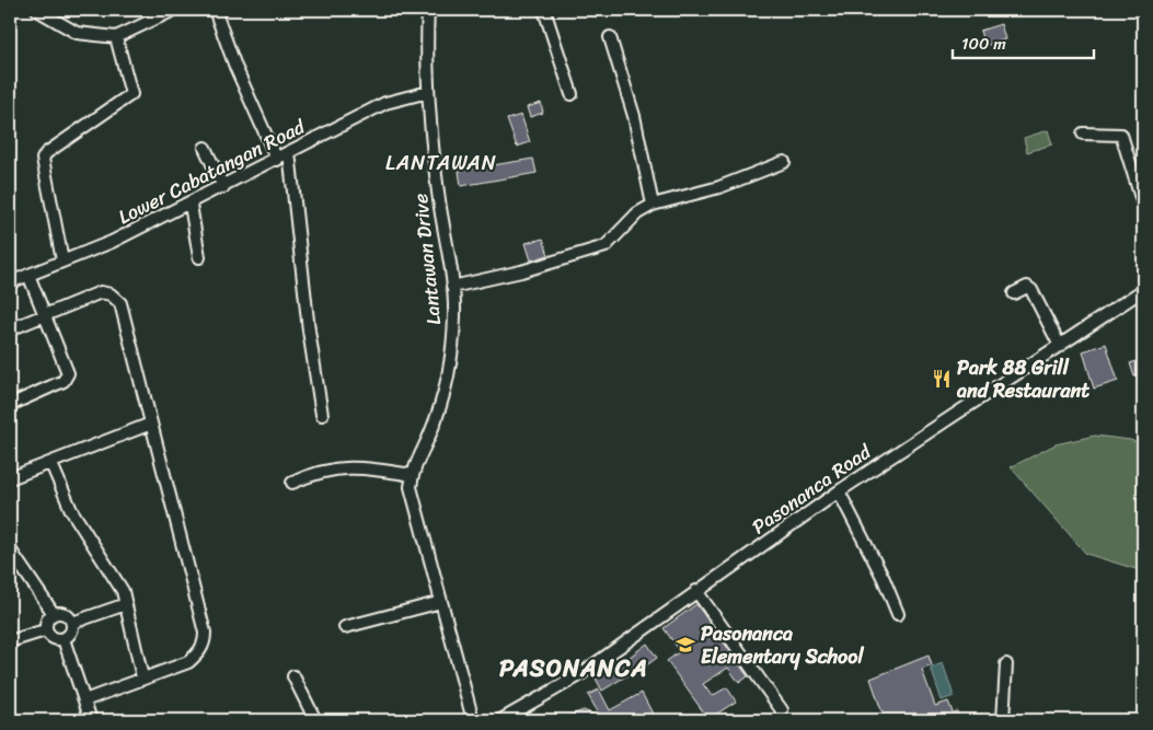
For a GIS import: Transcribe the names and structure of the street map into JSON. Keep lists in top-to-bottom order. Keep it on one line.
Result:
{"streets":{"street":["Lower Cabatangan Road","Lantawan Drive","Pasonanca Road"]},"crossings":[["Lower Cabatangan Road","Lantawan Drive"]],"districts":["LANTAWAN","PASONANCA"],"places":{"restaurant":["Park 88 Grill and Restaurant"],"school or university":["Pasonanca Elementary School"]},"scale_bar":"100 m"}
